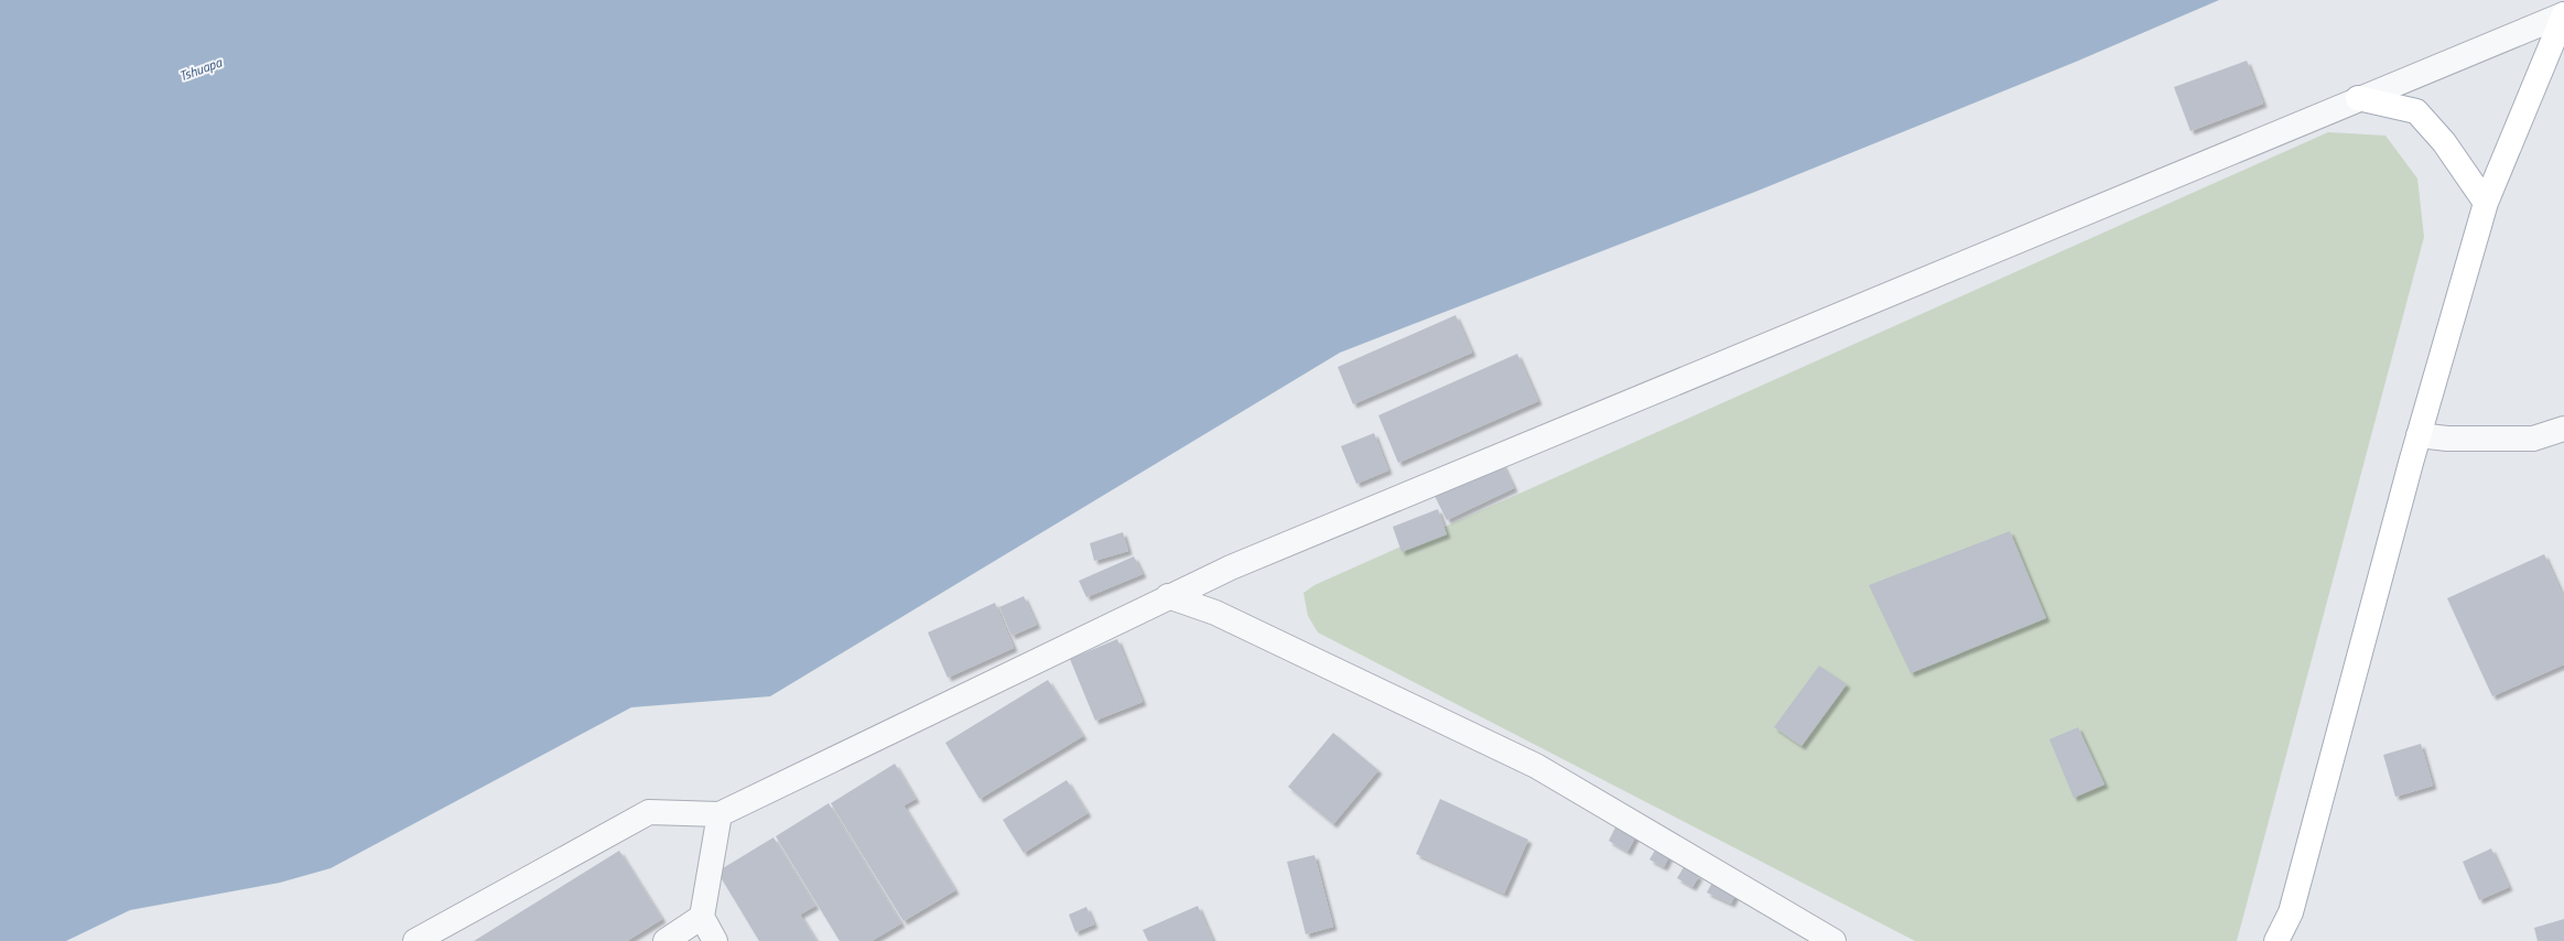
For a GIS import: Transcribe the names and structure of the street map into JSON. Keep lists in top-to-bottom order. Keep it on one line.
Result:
{"water":["Tshuapa"]}
